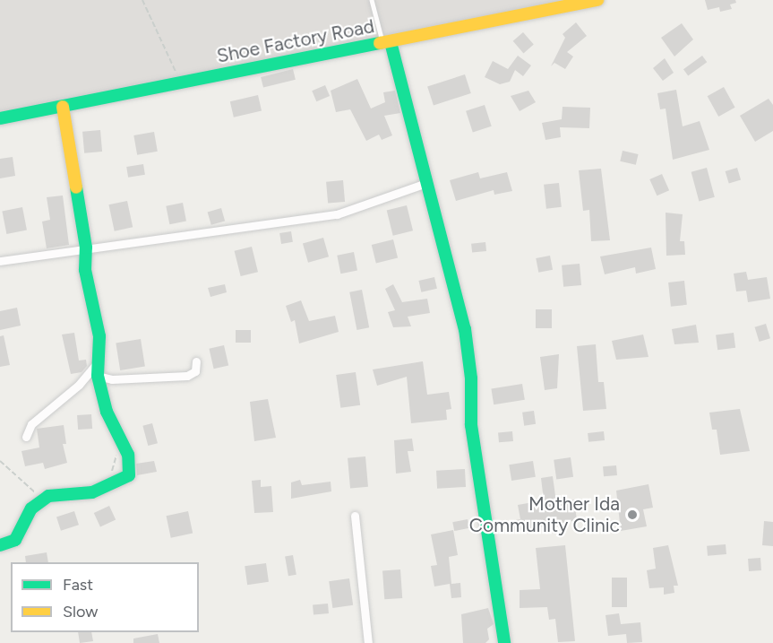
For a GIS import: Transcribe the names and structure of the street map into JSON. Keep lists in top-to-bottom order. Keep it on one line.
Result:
{"streets":{"street":["Shoe Factory Road"]},"places":["Mother Ida Community Clinic"],"legend":["Fast","Slow"]}
